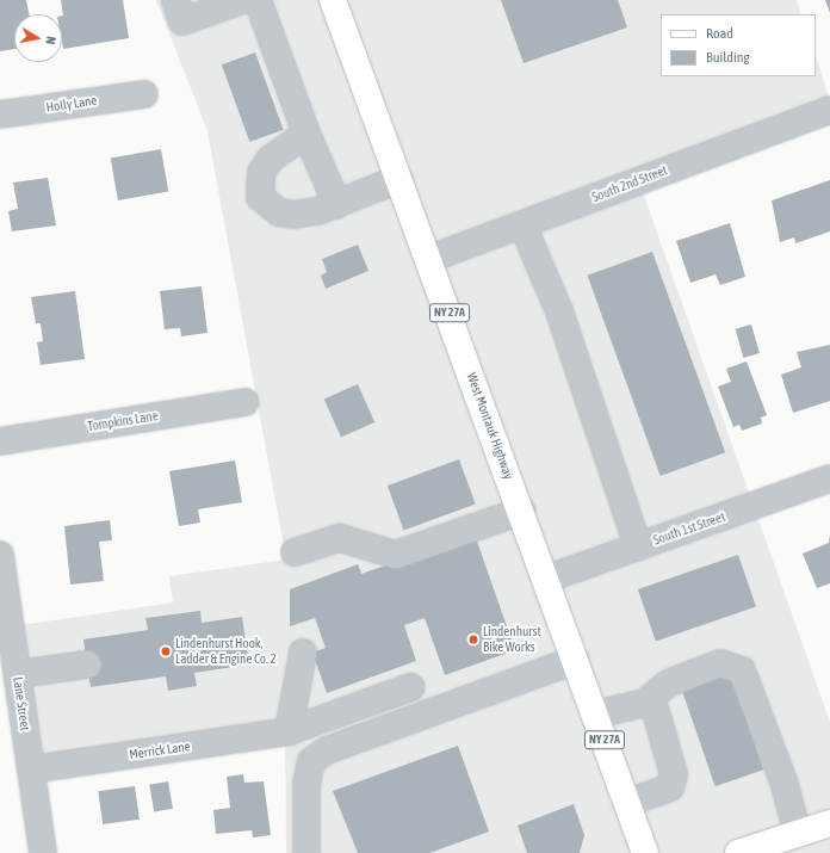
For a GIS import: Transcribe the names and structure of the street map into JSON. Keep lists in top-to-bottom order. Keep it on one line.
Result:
{"streets":{"main road":["NY 27A","West Montauk Highway"],"street":["Holly Lane","South 2nd Street","Tompkins Lane","South 1st Street","Lane Street","Merrick Lane"]},"crossings":[["South 2nd Street","West Montauk Highway"],["West Montauk Highway","South 1st Street"],["Lane Street","Merrick Lane"]],"places":["Lindenhurst Bike Works","Lindenhurst Hook, Ladder & Engine Co. 2"],"legend":["Road","Building"],"north":"right"}
